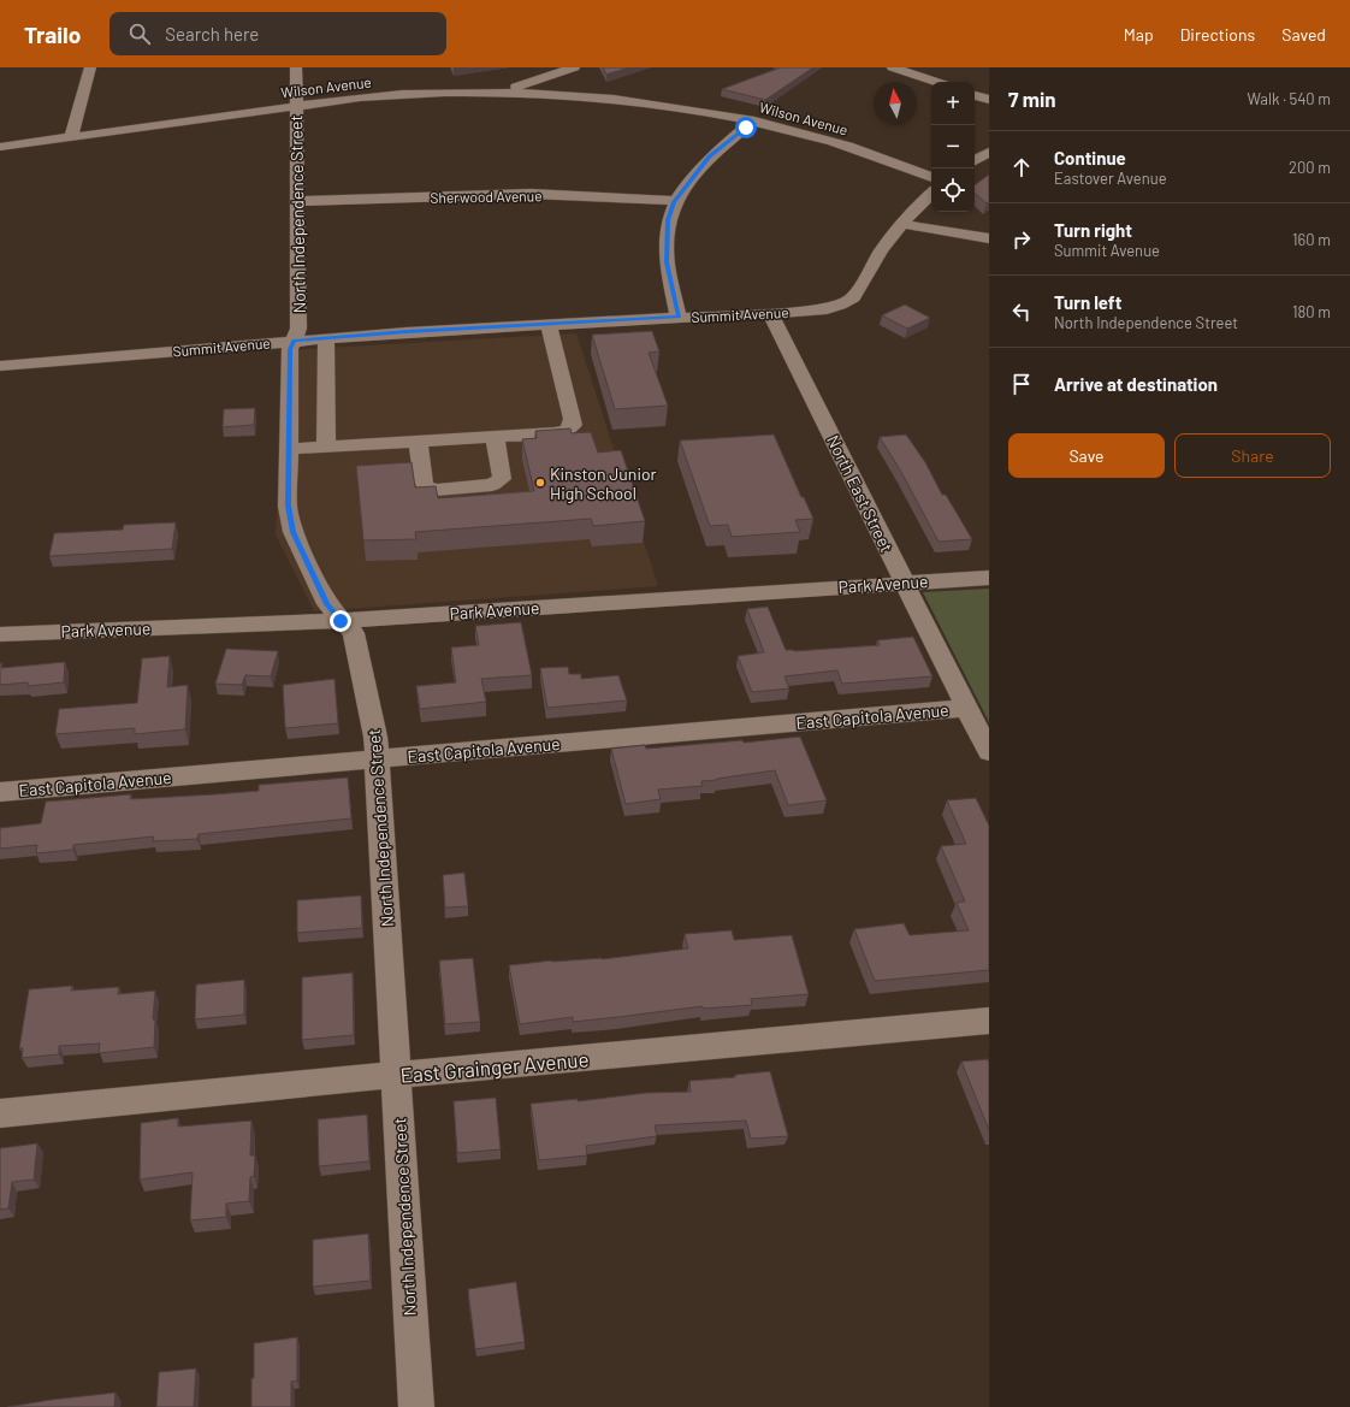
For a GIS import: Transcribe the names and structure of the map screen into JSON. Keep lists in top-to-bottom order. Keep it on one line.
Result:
{"streets":{"street":["Wilson Avenue","Sherwood Avenue","North Independence Street","Summit Avenue","North East Street","Park Avenue","East Capitola Avenue","East Grainger Avenue"]},"crossings":[["Wilson Avenue","North Independence Street"],["Sherwood Avenue","North Independence Street"],["North Independence Street","Summit Avenue"],["North Independence Street","Park Avenue"],["North Independence Street","East Capitola Avenue"],["North Independence Street","East Grainger Avenue"],["Summit Avenue","North East Street"],["North East Street","Park Avenue"],["North East Street","East Capitola Avenue"]],"places":["Kinston Junior High School"],"north":"top","page":{"header":"Trailo","search":"Search here","nav":["Map","Directions","Saved"],"heading":["7 min","Walk · 540 m"],"map_buttons":["+","−"],"list":[["Continue","Eastover Avenue","200 m"],["Turn right","Summit Avenue","160 m"],["Turn left","North Independence Street","180 m"],"Arrive at destination"],"buttons":["Save","Share"]}}
